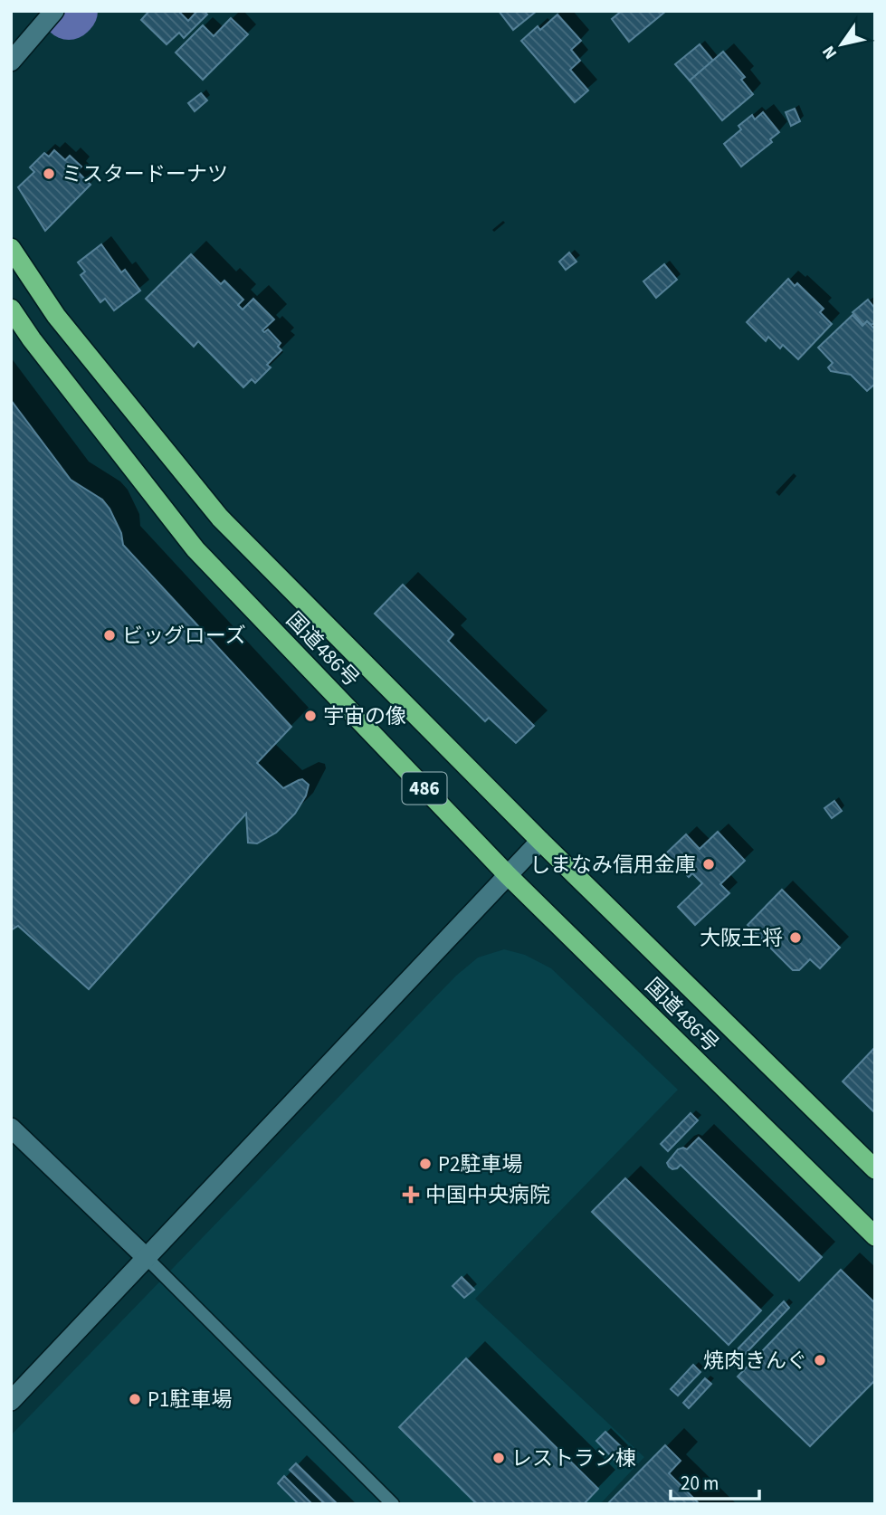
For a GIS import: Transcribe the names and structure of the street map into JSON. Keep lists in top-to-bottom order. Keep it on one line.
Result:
{"streets":{"highway":["国道486号","486"]},"places":{"other":["ミスタードーナツ","ビッグローズ","宇宙の像","しまなみ信用金庫","大阪王将","P2駐車場","焼肉きんぐ","P1駐車場","レストラン棟"],"health":["中国中央病院"]},"scale_bar":"20 m","north":"bottom left"}
